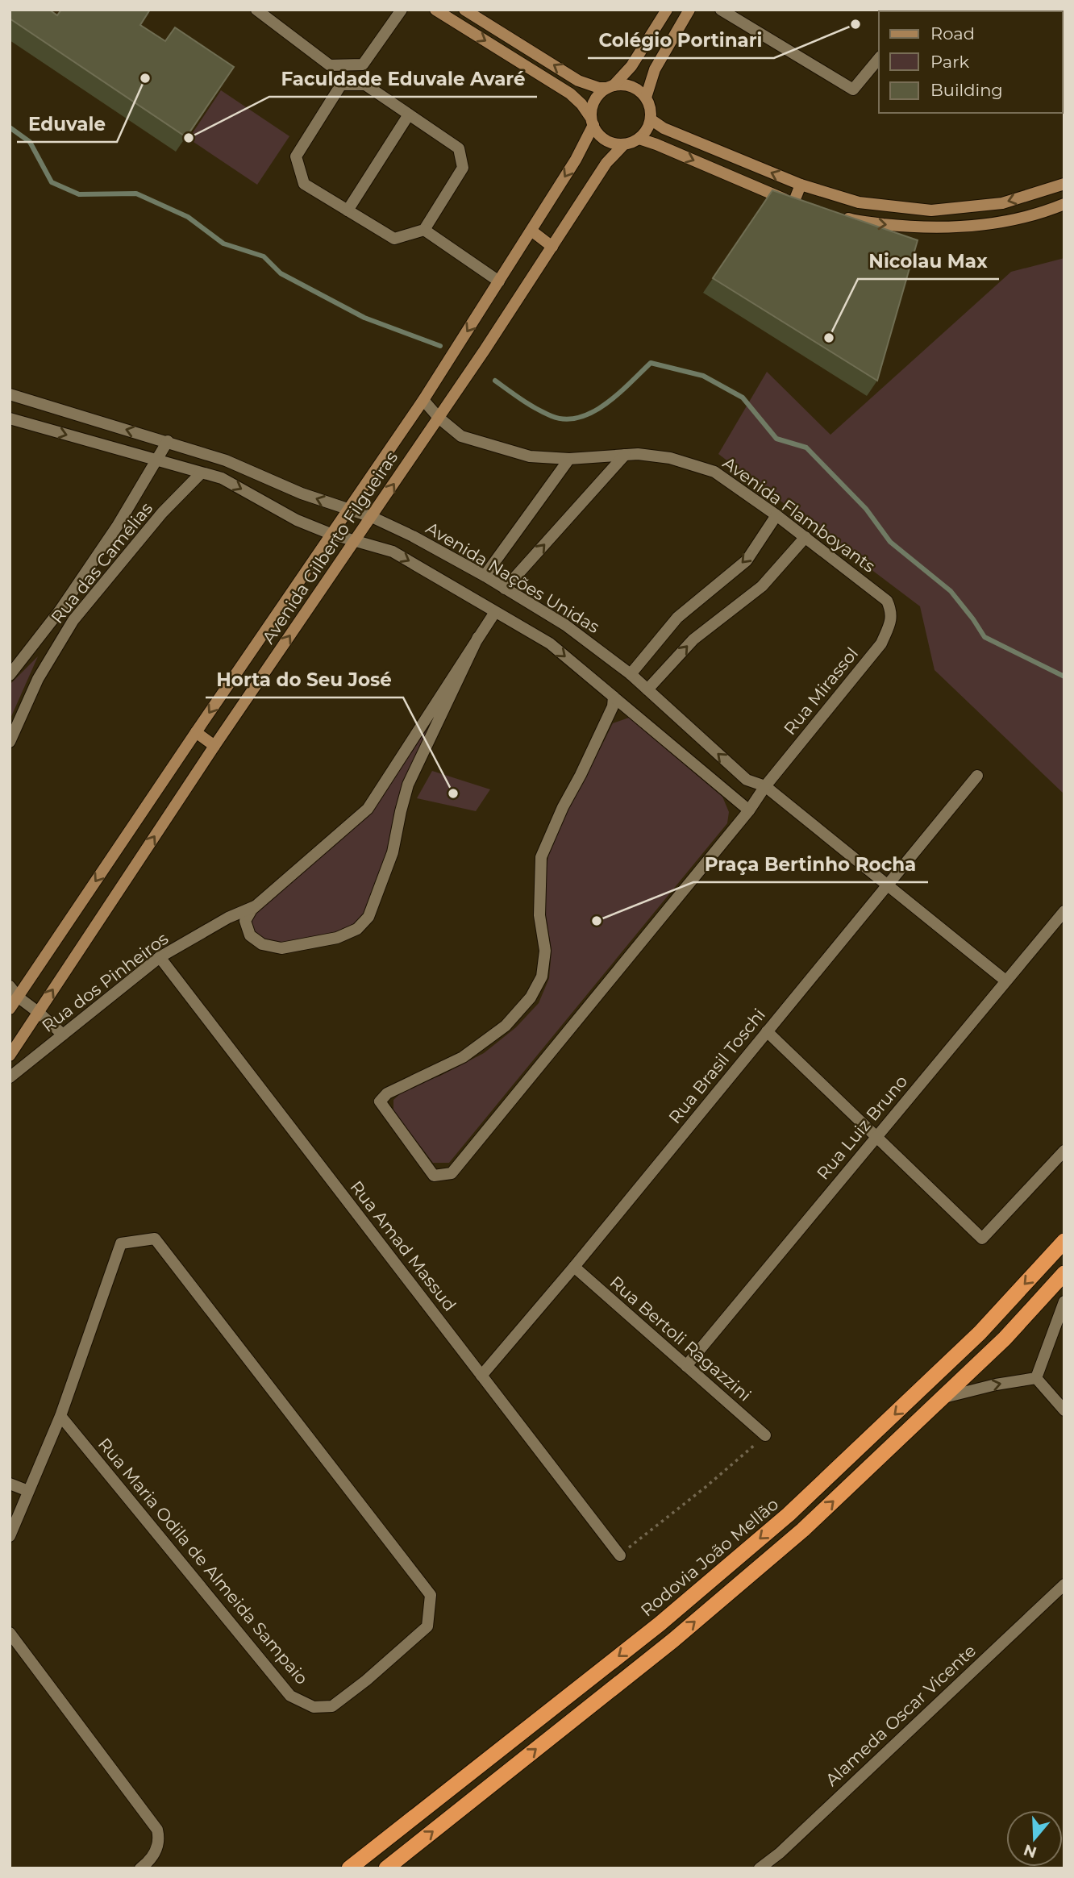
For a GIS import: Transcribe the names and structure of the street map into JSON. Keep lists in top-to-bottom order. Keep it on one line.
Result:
{"streets":{"highway":["Rodovia João Mellão"],"main road":["Avenida Gilberto Filgueiras"],"street":["Avenida Flamboyants","Rua das Camélias","Avenida Nações Unidas","Rua Mirassol","Rua dos Pinheiros","Rua Brasil Toschi","Rua Luiz Bruno","Rua Amad Massud","Rua Bertoli Ragazzini","Rua Maria Odila de Almeida Sampaio","Alameda Oscar Vicente"]},"crossings":[["Avenida Flamboyants","Avenida Gilberto Filgueiras"],["Avenida Flamboyants","Rua Mirassol"],["Avenida Gilberto Filgueiras","Avenida Nações Unidas"],["Rua das Camélias","Avenida Nações Unidas"],["Avenida Nações Unidas","Rua Mirassol"],["Avenida Nações Unidas","Rua Brasil Toschi"],["Avenida Nações Unidas","Rua Luiz Bruno"],["Rua dos Pinheiros","Rua Amad Massud"],["Rua Brasil Toschi","Rua Amad Massud"],["Rua Brasil Toschi","Rua Bertoli Ragazzini"],["Rua Luiz Bruno","Rua Bertoli Ragazzini"]],"places":["Colégio Portinari","Eduvale","Faculdade Eduvale Avaré","Nicolau Max","Horta do Seu José","Praça Bertinho Rocha"],"legend":["Road","Park","Building"],"north":"bottom"}
